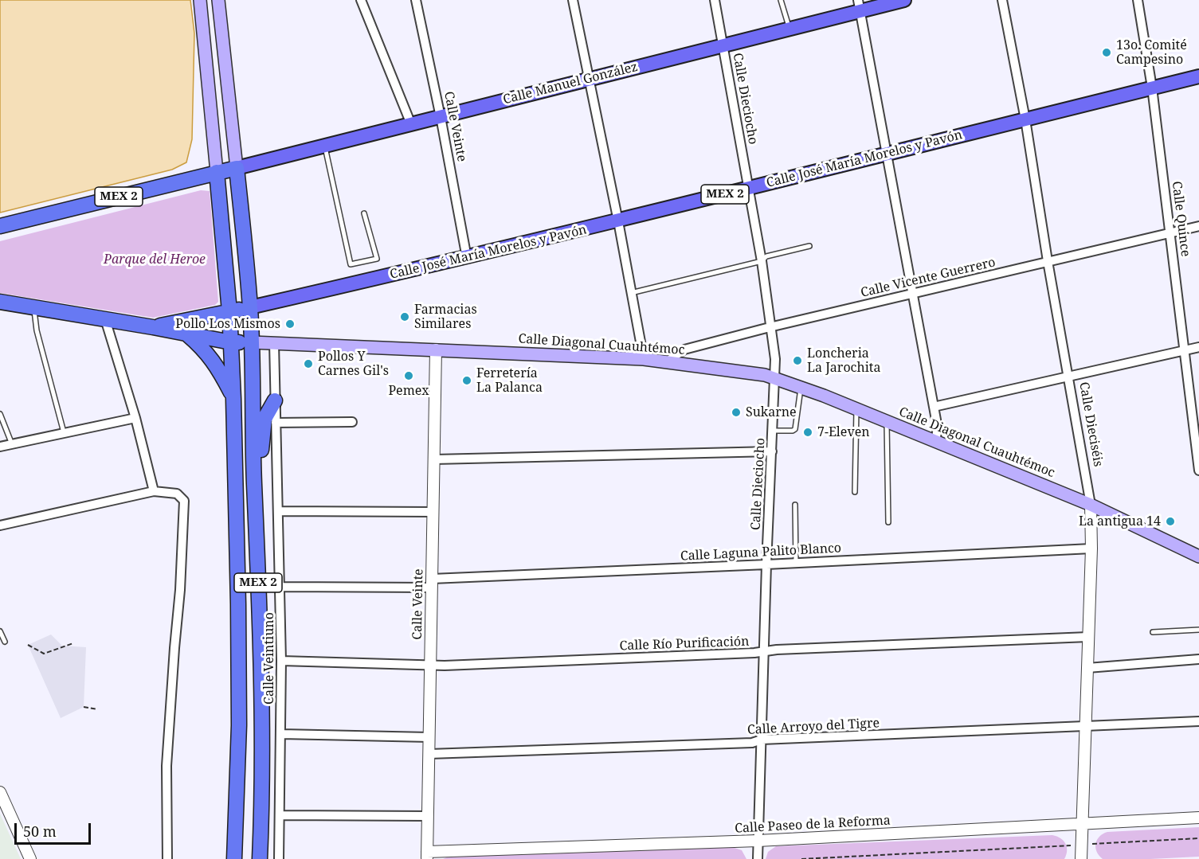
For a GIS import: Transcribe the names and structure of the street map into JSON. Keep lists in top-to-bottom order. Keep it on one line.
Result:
{"streets":{"highway":["MEX 2"],"main road":["Calle Manuel González","Calle José María Morelos y Pavón","Calle Diagonal Cuauhtémoc"],"street":["Calle Dieciocho","Calle Veinte","Calle Quince","Calle Vicente Guerrero","Calle Dieciséis","Calle Laguna Palito Blanco","Calle Río Purificación","Calle Veintiuno","Calle Arroyo del Tigre","Calle Paseo de la Reforma"]},"crossings":[["Calle Manuel González","Calle Dieciocho"],["Calle Manuel González","Calle Veinte"],["Calle Manuel González","MEX 2"],["Calle Dieciocho","Calle José María Morelos y Pavón"],["Calle Dieciocho","Calle Vicente Guerrero"],["Calle Dieciocho","Calle Diagonal Cuauhtémoc"],["Calle Dieciocho","Calle Laguna Palito Blanco"],["Calle Dieciocho","Calle Río Purificación"],["Calle Dieciocho","Calle Arroyo del Tigre"],["Calle Dieciocho","Calle Paseo de la Reforma"],["Calle Veinte","Calle José María Morelos y Pavón"],["Calle Veinte","Calle Diagonal Cuauhtémoc"],["Calle Veinte","Calle Laguna Palito Blanco"],["Calle Veinte","Calle Río Purificación"],["Calle Veinte","Calle Arroyo del Tigre"],["Calle Veinte","Calle Paseo de la Reforma"],["Calle José María Morelos y Pavón","MEX 2"],["Calle José María Morelos y Pavón","Calle Quince"],["Calle José María Morelos y Pavón","Calle Dieciséis"],["MEX 2","Calle Diagonal Cuauhtémoc"],["Calle Quince","Calle Vicente Guerrero"],["Calle Vicente Guerrero","Calle Diagonal Cuauhtémoc"],["Calle Vicente Guerrero","Calle Dieciséis"],["Calle Diagonal Cuauhtémoc","Calle Dieciséis"],["Calle Diagonal Cuauhtémoc","Calle Veintiuno"],["Calle Dieciséis","Calle Laguna Palito Blanco"],["Calle Dieciséis","Calle Río Purificación"],["Calle Dieciséis","Calle Arroyo del Tigre"],["Calle Dieciséis","Calle Paseo de la Reforma"],["Calle Laguna Palito Blanco","Calle Veintiuno"],["Calle Río Purificación","Calle Veintiuno"]],"parks":["Parque del Heroe"],"places":["13o. Comité Campesino","Farmacias Similares","Pollo Los Mismos","Loncheria La Jarochita","Pollos Y Carnes Gil's","Pemex","Ferretería La Palanca","Sukarne","7-Eleven","La antigua 14"],"scale_bar":"50 m"}
